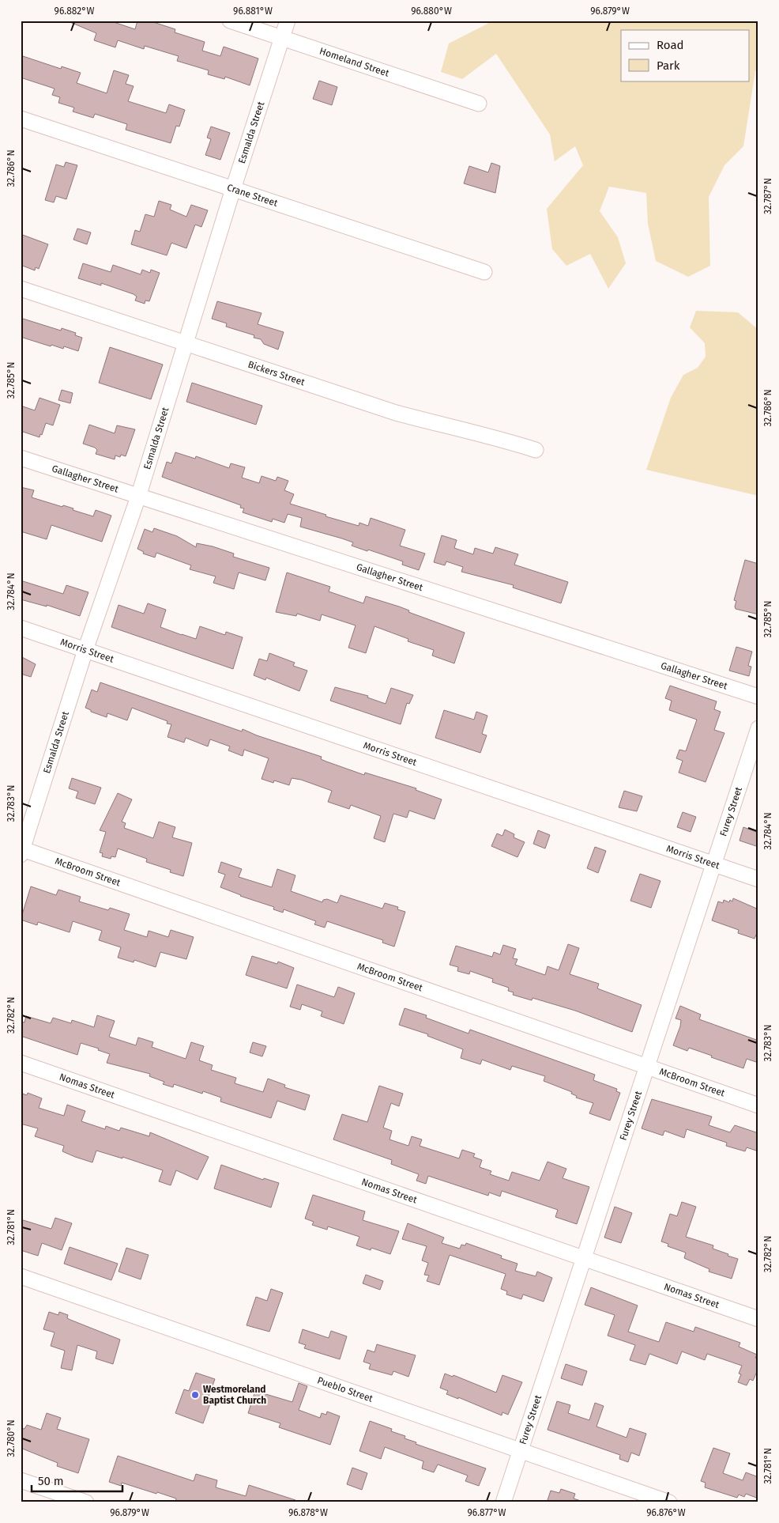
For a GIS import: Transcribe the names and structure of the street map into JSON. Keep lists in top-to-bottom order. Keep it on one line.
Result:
{"streets":{"street":["Homeland Street","Esmalda Street","Crane Street","Bickers Street","Gallagher Street","Morris Street","Furey Street","McBroom Street","Nomas Street","Pueblo Street"]},"crossings":[["Homeland Street","Esmalda Street"],["Esmalda Street","Crane Street"],["Esmalda Street","Bickers Street"],["Esmalda Street","Gallagher Street"],["Esmalda Street","Morris Street"],["Esmalda Street","McBroom Street"],["Morris Street","Furey Street"],["Furey Street","McBroom Street"],["Furey Street","Nomas Street"],["Furey Street","Pueblo Street"]],"places":["Westmoreland Baptist Church"],"legend":["Road","Park"],"scale_bar":"50 m","coordinates":["96.882°W","96.881°W","96.880°W","96.879°W","32.786°N","32.787°N","32.785°N","32.784°N","32.783°N","32.782°N","32.781°N","32.780°N","96.878°W","96.877°W","96.876°W"]}
